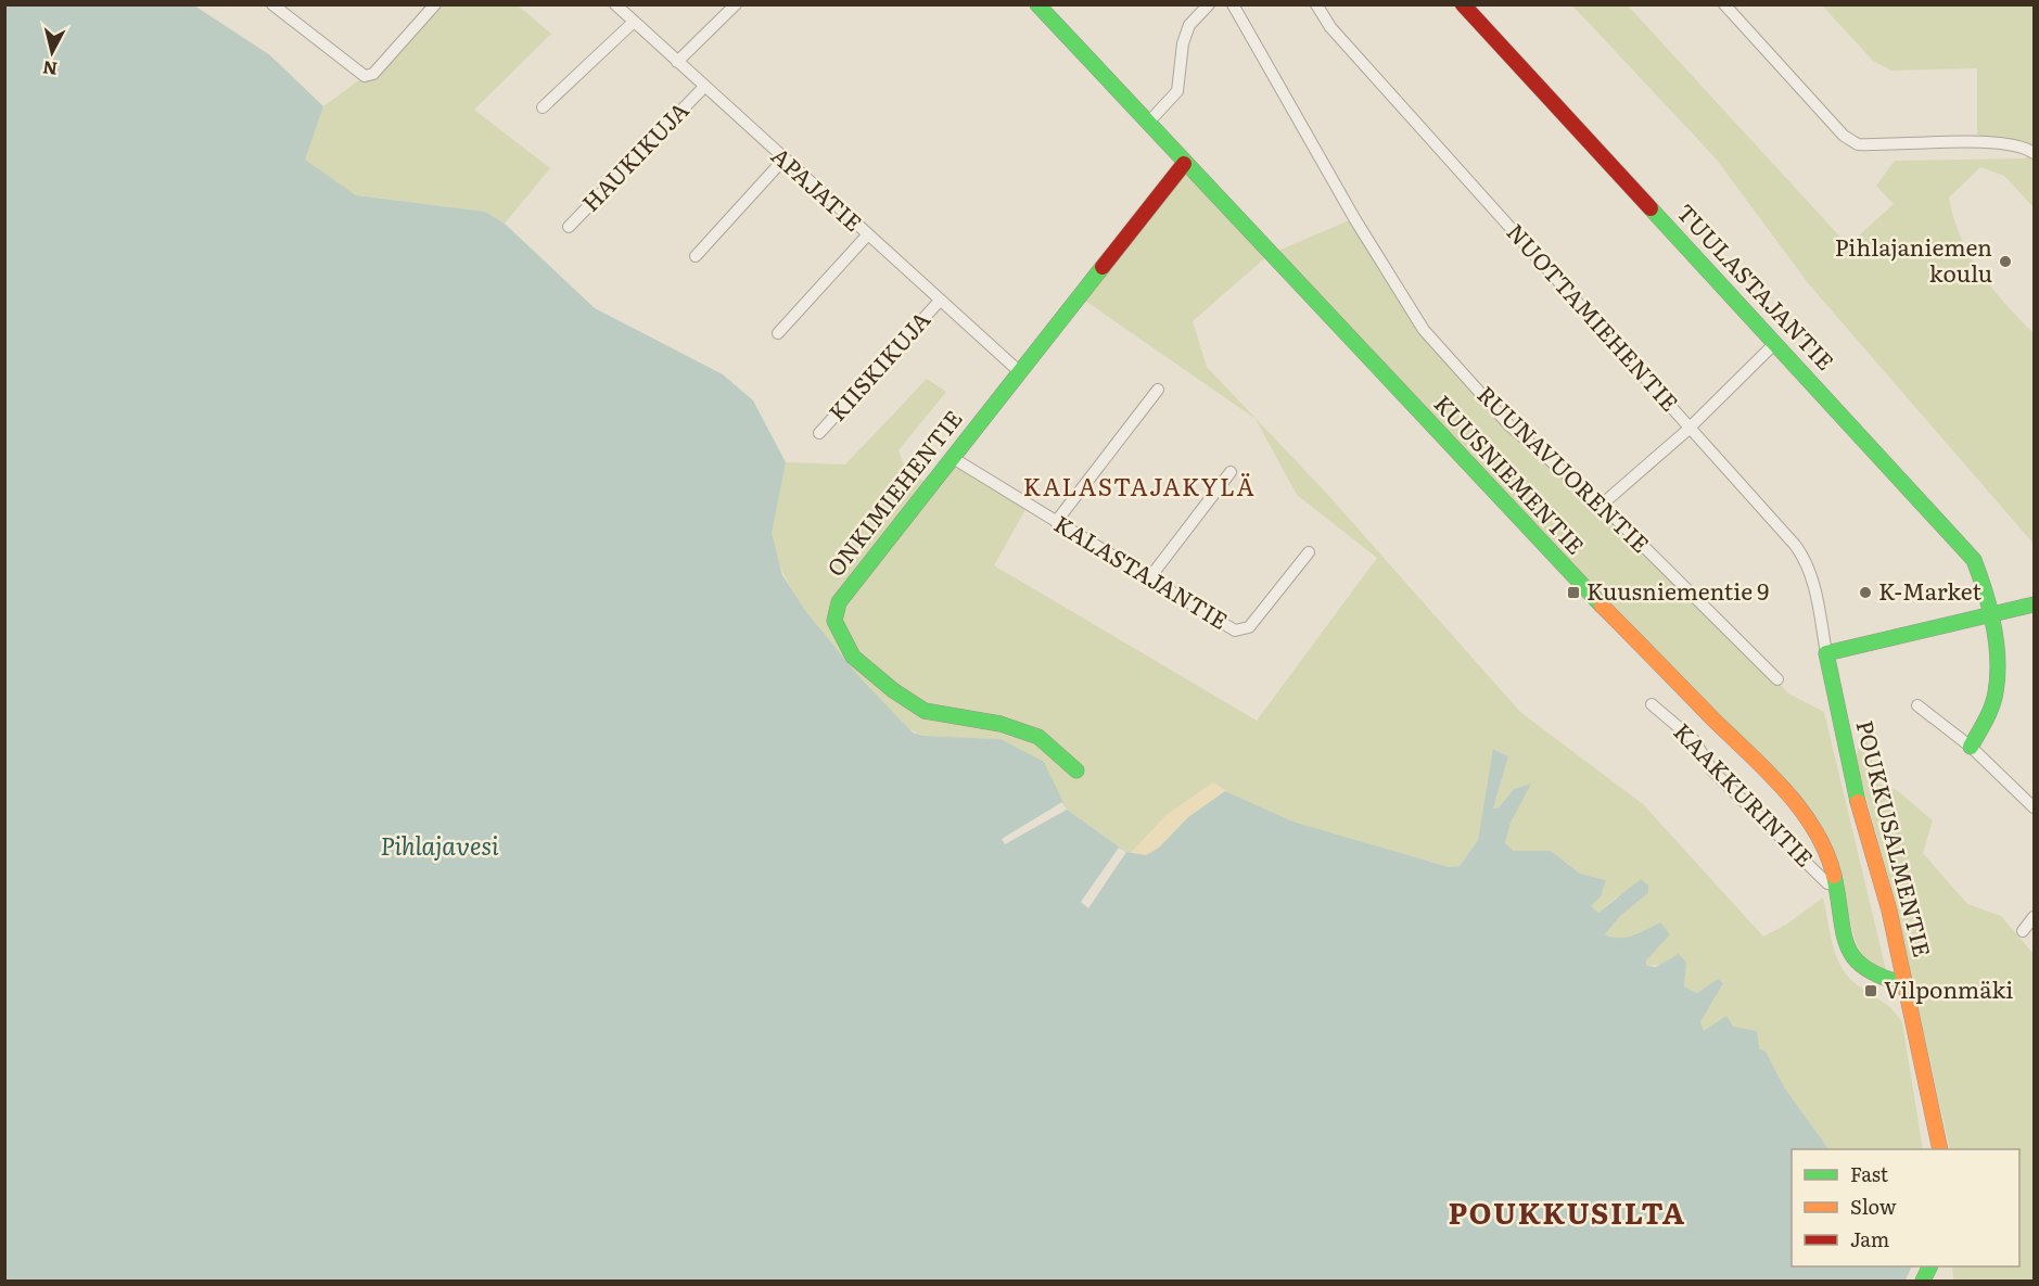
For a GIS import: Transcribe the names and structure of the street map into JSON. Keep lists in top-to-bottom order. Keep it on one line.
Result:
{"streets":{"street":["HAUKIKUJA","APAJATIE","TUULASTAJANTIE","NUOTTAMIEHENTIE","KIISKIKUJA","RUUNAVUORENTIE","KUUSNIEMENTIE","ONKIMIEHENTIE","KALASTAJANTIE","KAAKKURINTIE","POUKKUSALMENTIE"]},"crossings":[["HAUKIKUJA","APAJATIE"],["APAJATIE","KIISKIKUJA"],["APAJATIE","ONKIMIEHENTIE"],["NUOTTAMIEHENTIE","POUKKUSALMENTIE"],["KUUSNIEMENTIE","ONKIMIEHENTIE"],["KUUSNIEMENTIE","KAAKKURINTIE"],["KUUSNIEMENTIE","POUKKUSALMENTIE"],["ONKIMIEHENTIE","KALASTAJANTIE"]],"districts":["KALASTAJAKYLÄ","POUKKUSILTA"],"water":["Pihlajavesi"],"places":{"other":["Pihlajaniemen koulu","K-Market"],"transit":["Kuusniementie 9","Vilponmäki"]},"legend":["Fast","Slow","Jam"],"north":"bottom"}
